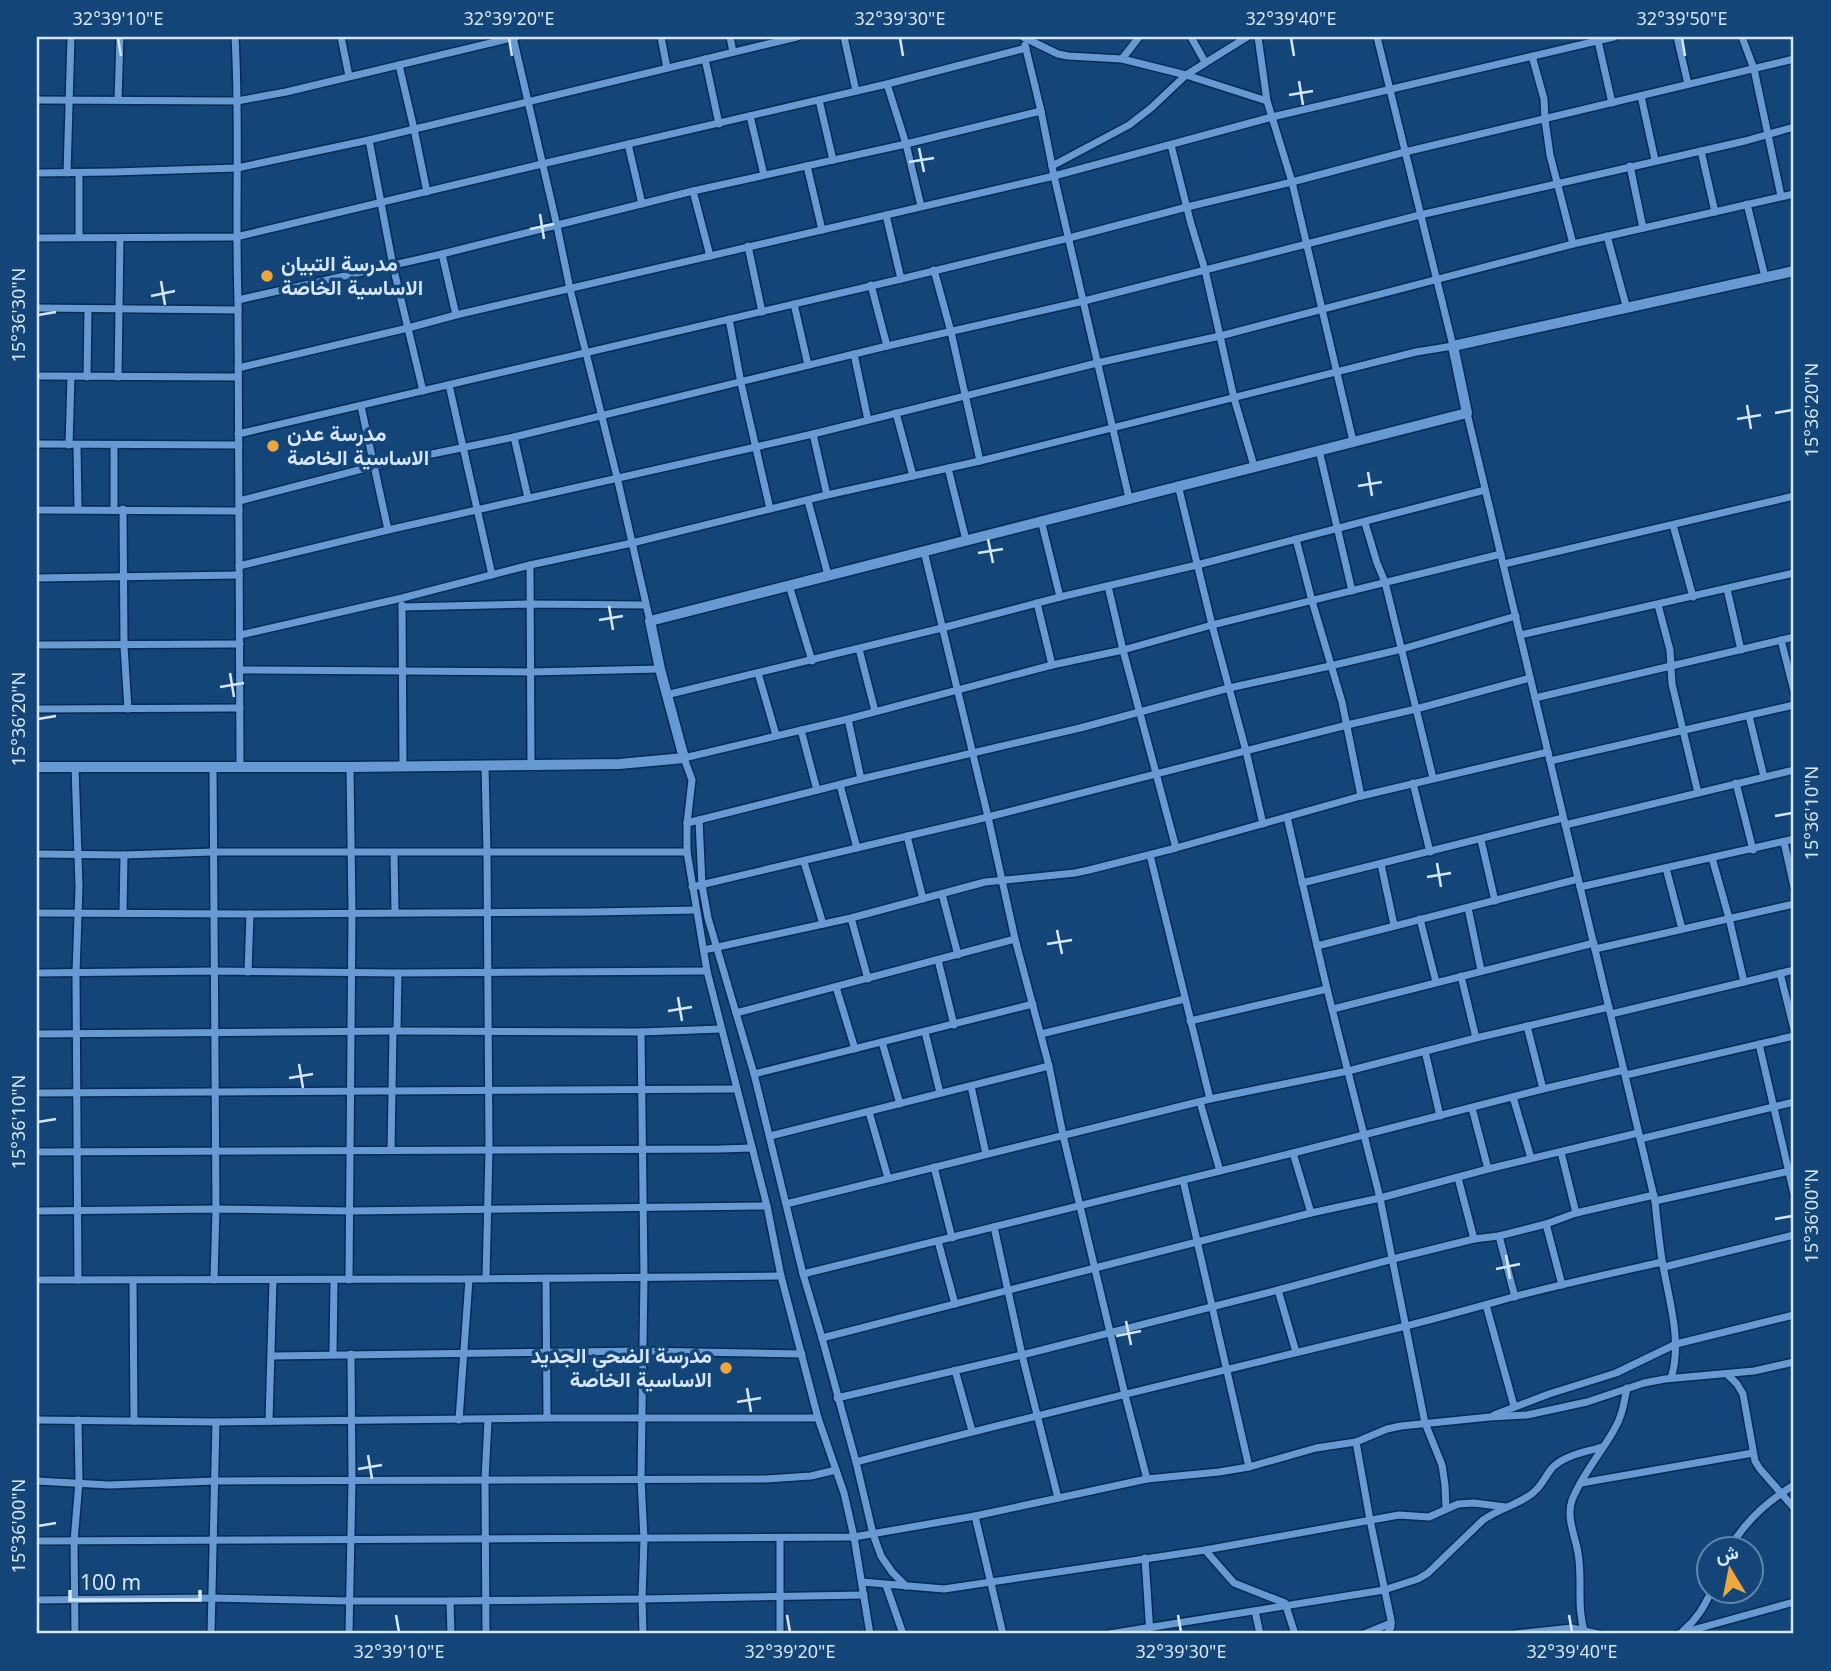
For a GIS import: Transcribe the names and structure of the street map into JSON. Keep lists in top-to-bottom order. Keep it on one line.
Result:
{"places":["مدرسة التبيان الاساسية الخاصة","مدرسة عدن الاساسية الخاصة","مدرسة الضحي الجديد الاساسية الخاصة"],"scale_bar":"100 m","north":"top","coordinates":["32°39'10\"E","32°39'20\"E","32°39'30\"E","32°39'40\"E","32°39'50\"E","15°36'30\"N","15°36'20\"N","15°36'10\"N","15°36'00\"N"]}
